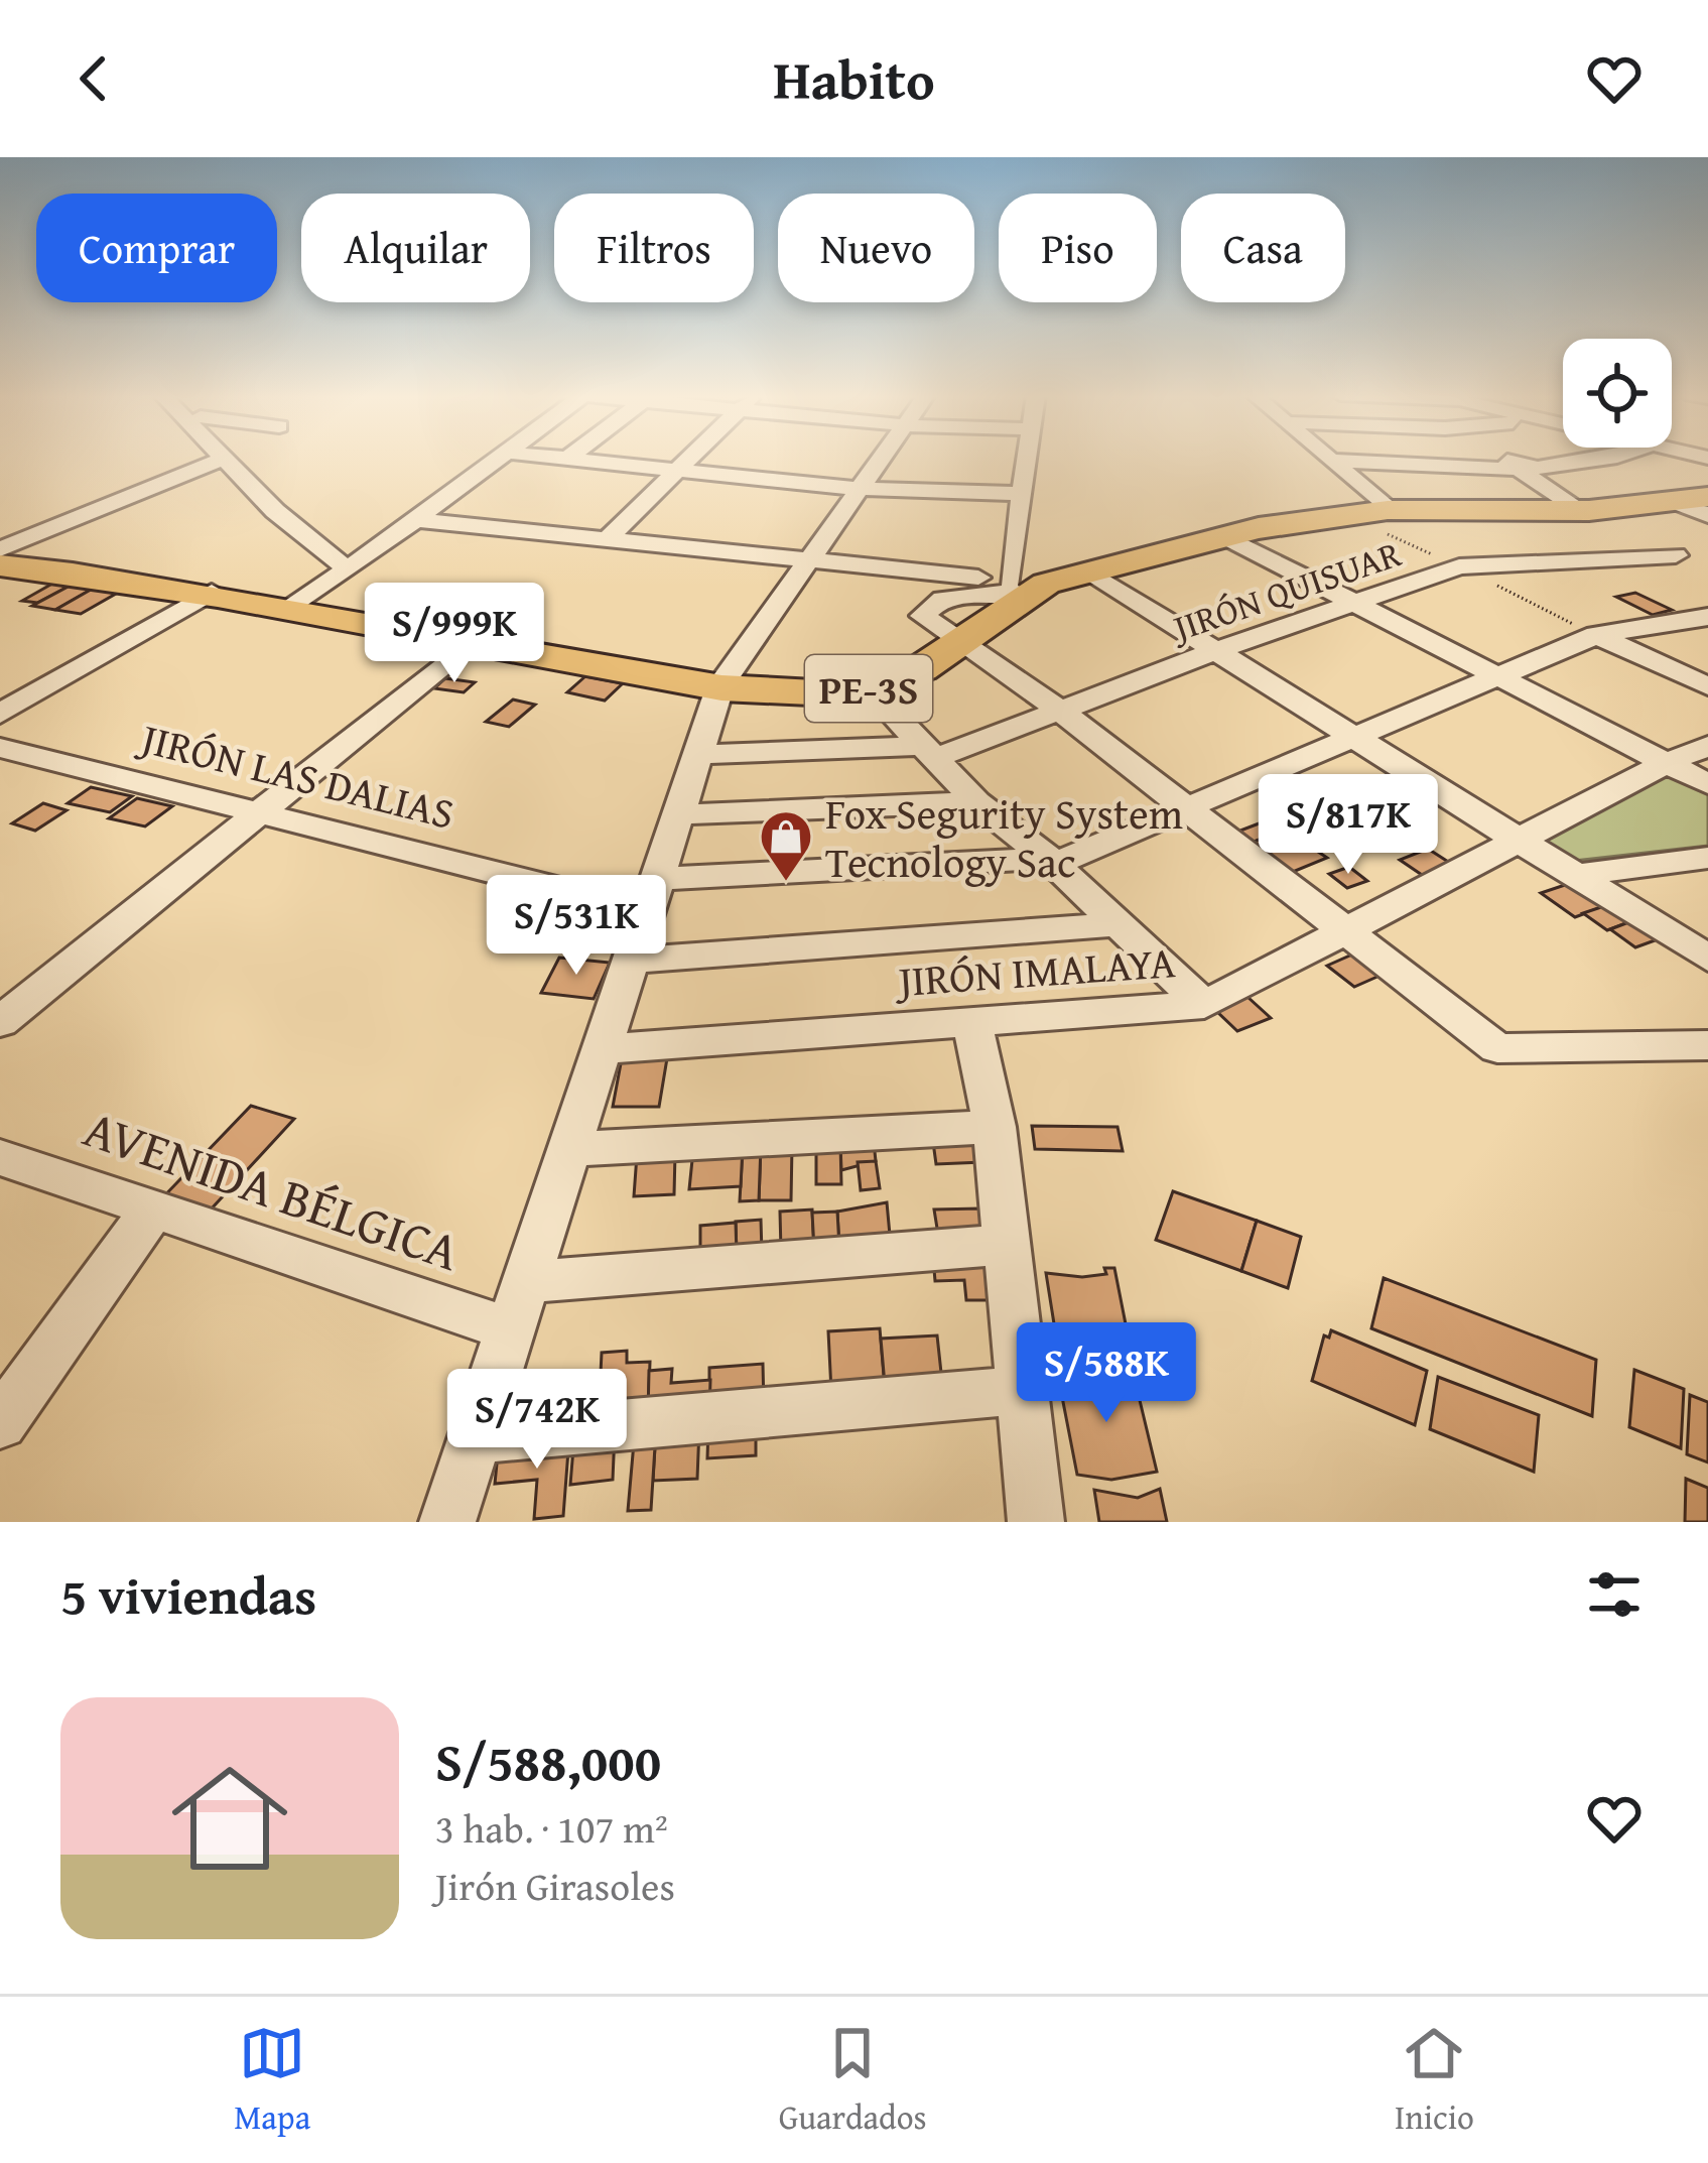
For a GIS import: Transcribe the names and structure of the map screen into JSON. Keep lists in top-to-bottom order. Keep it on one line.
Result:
{"streets":{"highway":["PE-3S"],"street":["JIRÓN QUISUAR","JIRÓN LAS DALIAS","JIRÓN IMALAYA","AVENIDA BÉLGICA"]},"places":{"shop":["Fox Segurity System Tecnology Sac"]},"page":{"header":"Habito","chip":["Comprar","Alquilar","Filtros","Nuevo","Piso","Casa"],"price":["S/999K","S/817K","S/531K","S/588K","S/742K"],"heading":"5 viviendas","list":[{"name":"S/588,000","note":"3 hab. · 107 m² · Jirón Girasoles"}],"tabs":["Mapa","Guardados","Inicio"]}}
